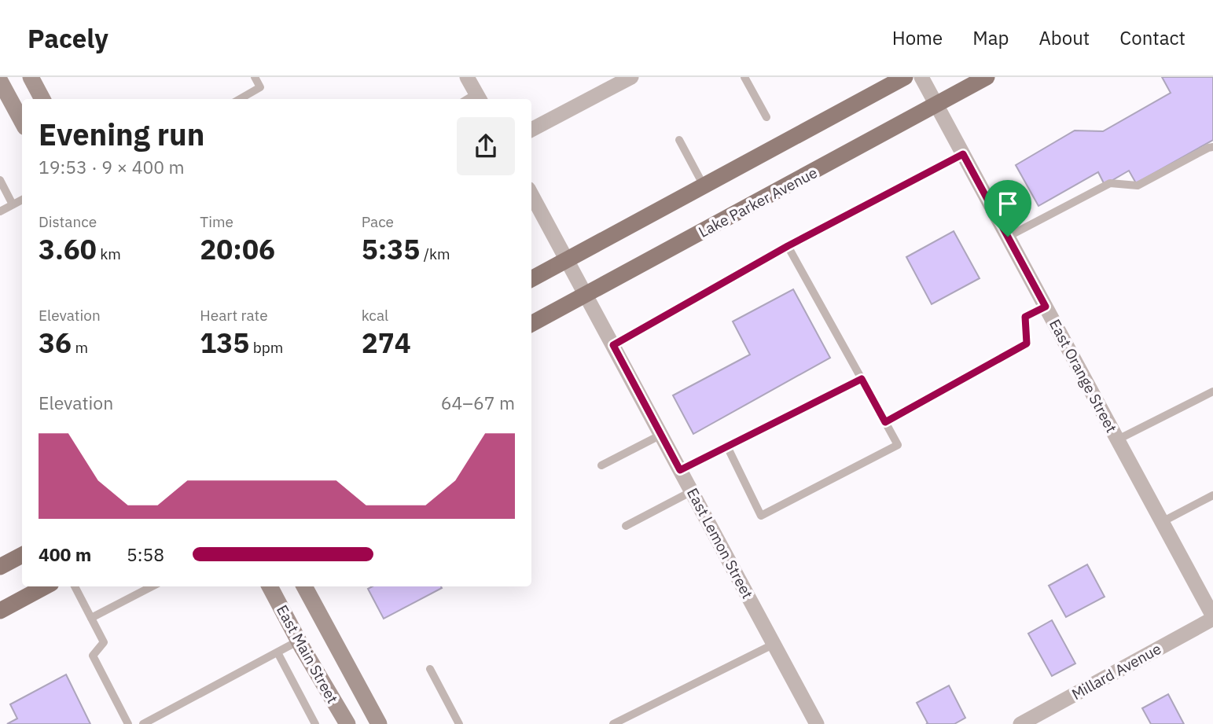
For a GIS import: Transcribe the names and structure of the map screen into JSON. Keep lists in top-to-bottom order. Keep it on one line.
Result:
{"streets":{"main road":["Lake Parker Avenue","East Main Street"],"street":["East Orange Street","East Lemon Street","Millard Avenue"]},"crossings":[["Lake Parker Avenue","East Orange Street"],["Lake Parker Avenue","East Lemon Street"],["East Orange Street","Millard Avenue"]],"page":{"header":"Pacely","nav":["Home","Map","About","Contact"],"heading":["Evening run","19:53 · 9 × 400 m"],"stats":[["Distance","3.60 km"],["Time","20:06"],["Pace","5:35 /km"],["Elevation","36 m"],["Heart rate","135 bpm"],["kcal","274"]],"chart":["Elevation","64–67 m"],"list":[{"name":"400 m","note":"5:58"}]}}
